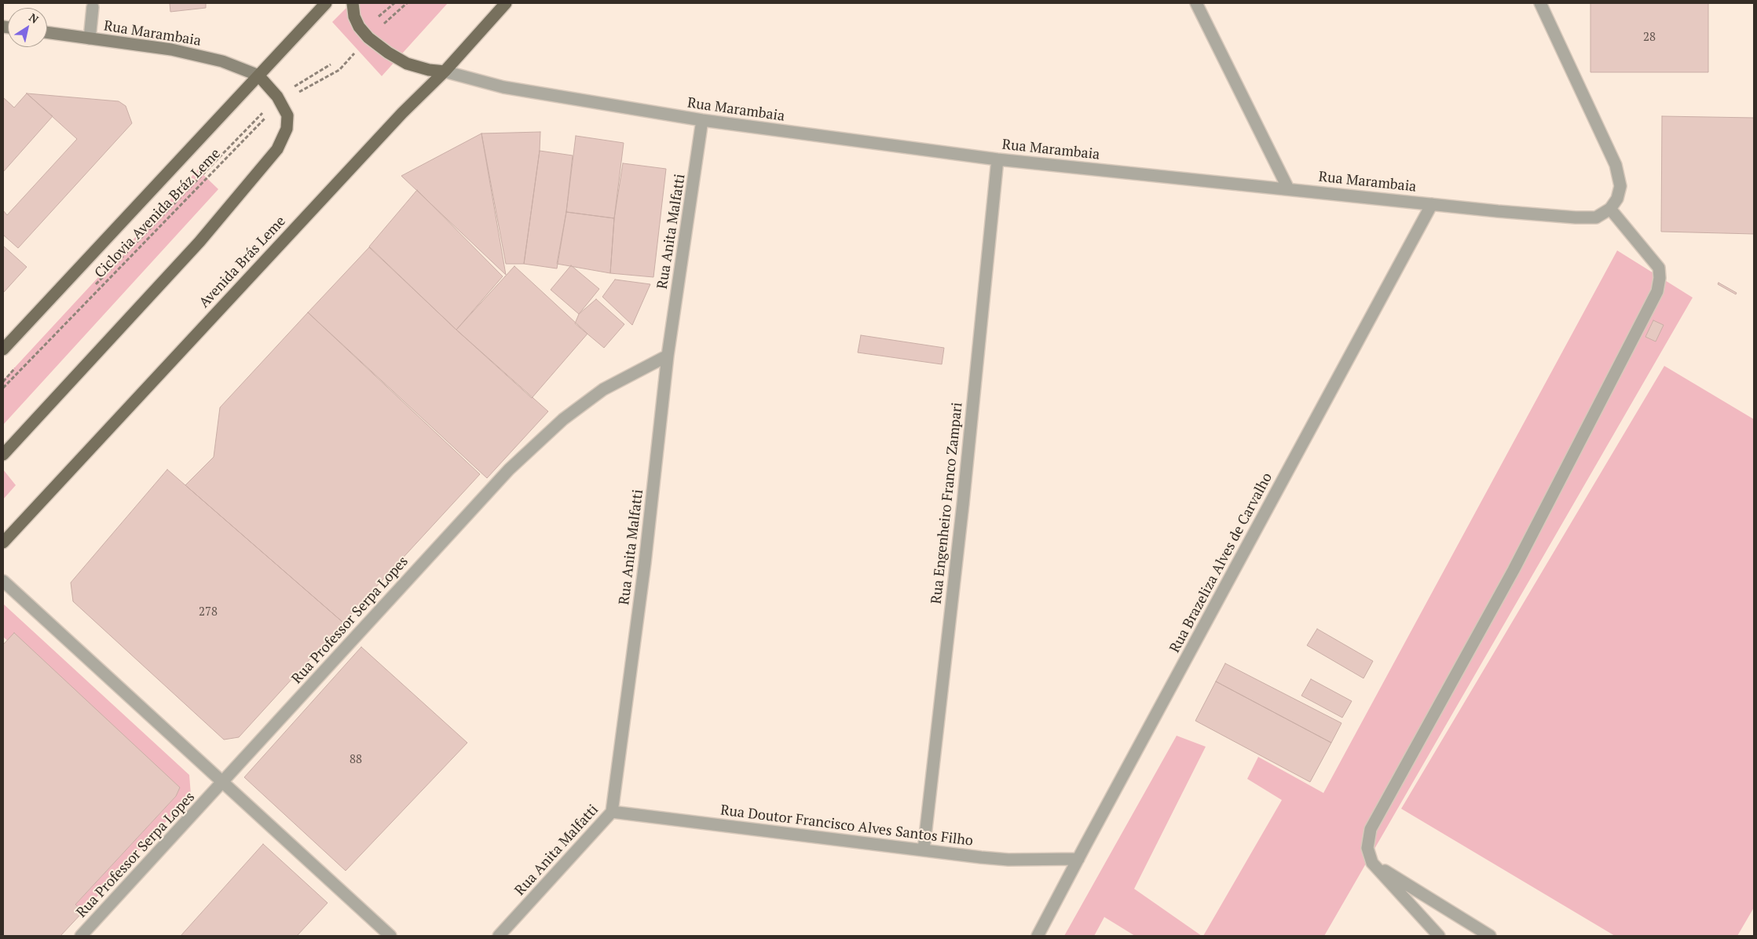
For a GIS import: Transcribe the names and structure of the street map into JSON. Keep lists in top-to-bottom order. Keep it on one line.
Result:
{"streets":{"main road":["Avenida Brás Leme"],"street":["Rua Marambaia","Rua Anita Malfatti","Rua Engenheiro Franco Zampari","Rua Brazeliza Alves de Carvalho","Rua Professor Serpa Lopes","Rua Doutor Francisco Alves Santos Filho"],"path":["Ciclovia Avenida Bráz Leme"]},"crossings":[["Rua Marambaia","Rua Anita Malfatti"],["Rua Marambaia","Avenida Brás Leme"],["Rua Marambaia","Rua Engenheiro Franco Zampari"],["Rua Marambaia","Rua Brazeliza Alves de Carvalho"],["Rua Anita Malfatti","Rua Professor Serpa Lopes"],["Rua Anita Malfatti","Rua Doutor Francisco Alves Santos Filho"],["Rua Engenheiro Franco Zampari","Rua Doutor Francisco Alves Santos Filho"],["Rua Brazeliza Alves de Carvalho","Rua Doutor Francisco Alves Santos Filho"]],"house_numbers":["28","278","88"],"north":"top right"}
